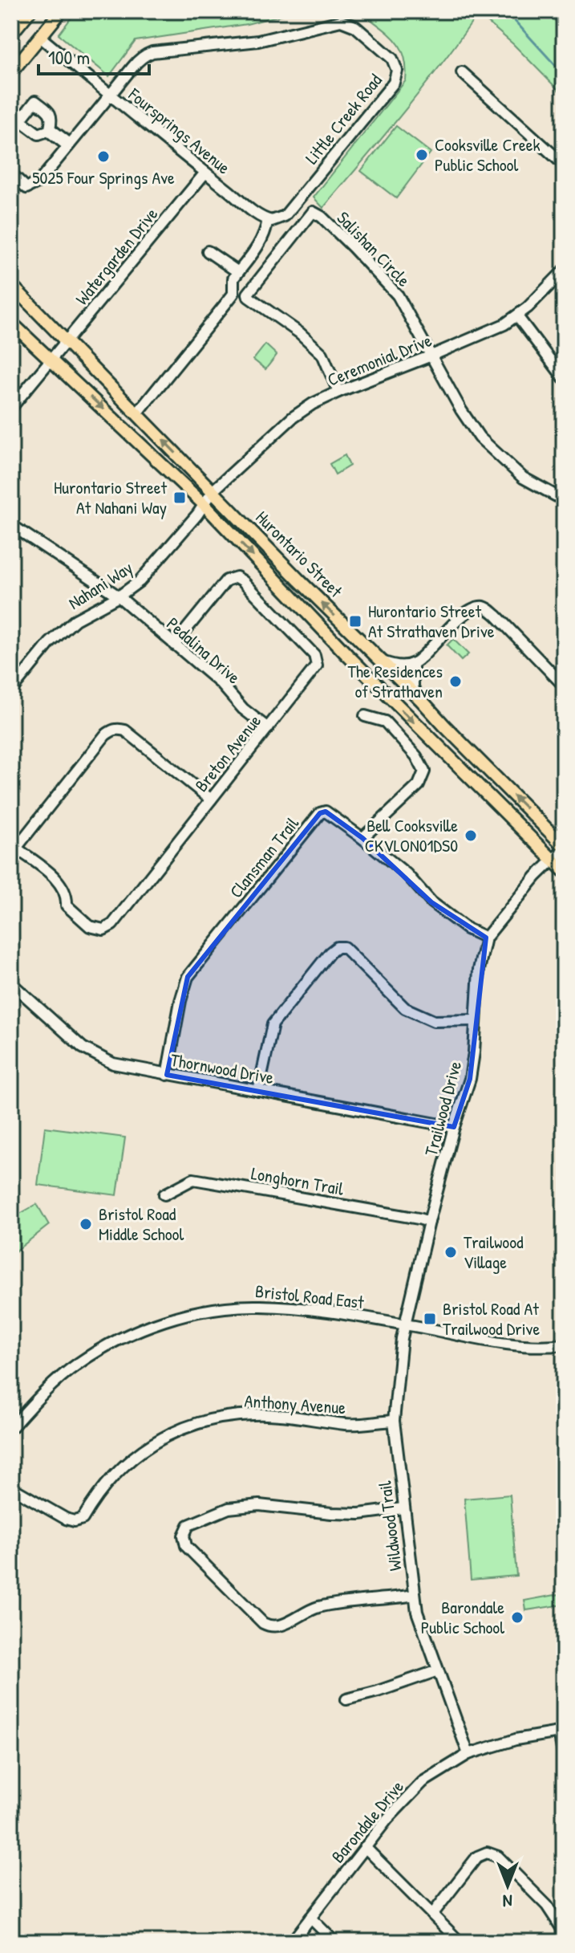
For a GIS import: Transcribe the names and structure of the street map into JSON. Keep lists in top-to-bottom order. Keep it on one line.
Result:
{"streets":{"main road":["Hurontario Street"],"street":["Little Creek Road","Foursprings Avenue","Salishan Circle","Watergarden Drive","Ceremonial Drive","Nahani Way","Pedalina Drive","Breton Avenue","Clansman Trail","Thornwood Drive","Trailwood Drive","Longhorn Trail","Bristol Road East","Anthony Avenue","Wildwood Trail","Barondale Drive"]},"crossings":[["Little Creek Road","Foursprings Avenue"],["Foursprings Avenue","Watergarden Drive"],["Salishan Circle","Ceremonial Drive"],["Watergarden Drive","Hurontario Street"],["Ceremonial Drive","Hurontario Street"],["Ceremonial Drive","Nahani Way"],["Hurontario Street","Nahani Way"],["Hurontario Street","Trailwood Drive"],["Nahani Way","Pedalina Drive"],["Pedalina Drive","Breton Avenue"],["Clansman Trail","Thornwood Drive"],["Clansman Trail","Trailwood Drive"],["Thornwood Drive","Trailwood Drive"],["Trailwood Drive","Longhorn Trail"],["Trailwood Drive","Bristol Road East"],["Trailwood Drive","Wildwood Trail"],["Bristol Road East","Wildwood Trail"],["Anthony Avenue","Wildwood Trail"],["Wildwood Trail","Barondale Drive"]],"places":{"other":["Cooksville Creek Public School","5025 Four Springs Ave","The Residences of Strathaven","Bell Cooksville CKVLON01DS0","Bristol Road Middle School","Trailwood Village","Barondale Public School"],"transit":["Hurontario Street At Nahani Way","Hurontario Street At Strathaven Drive","Bristol Road At Trailwood Drive"]},"scale_bar":"100 m","north":"bottom"}
